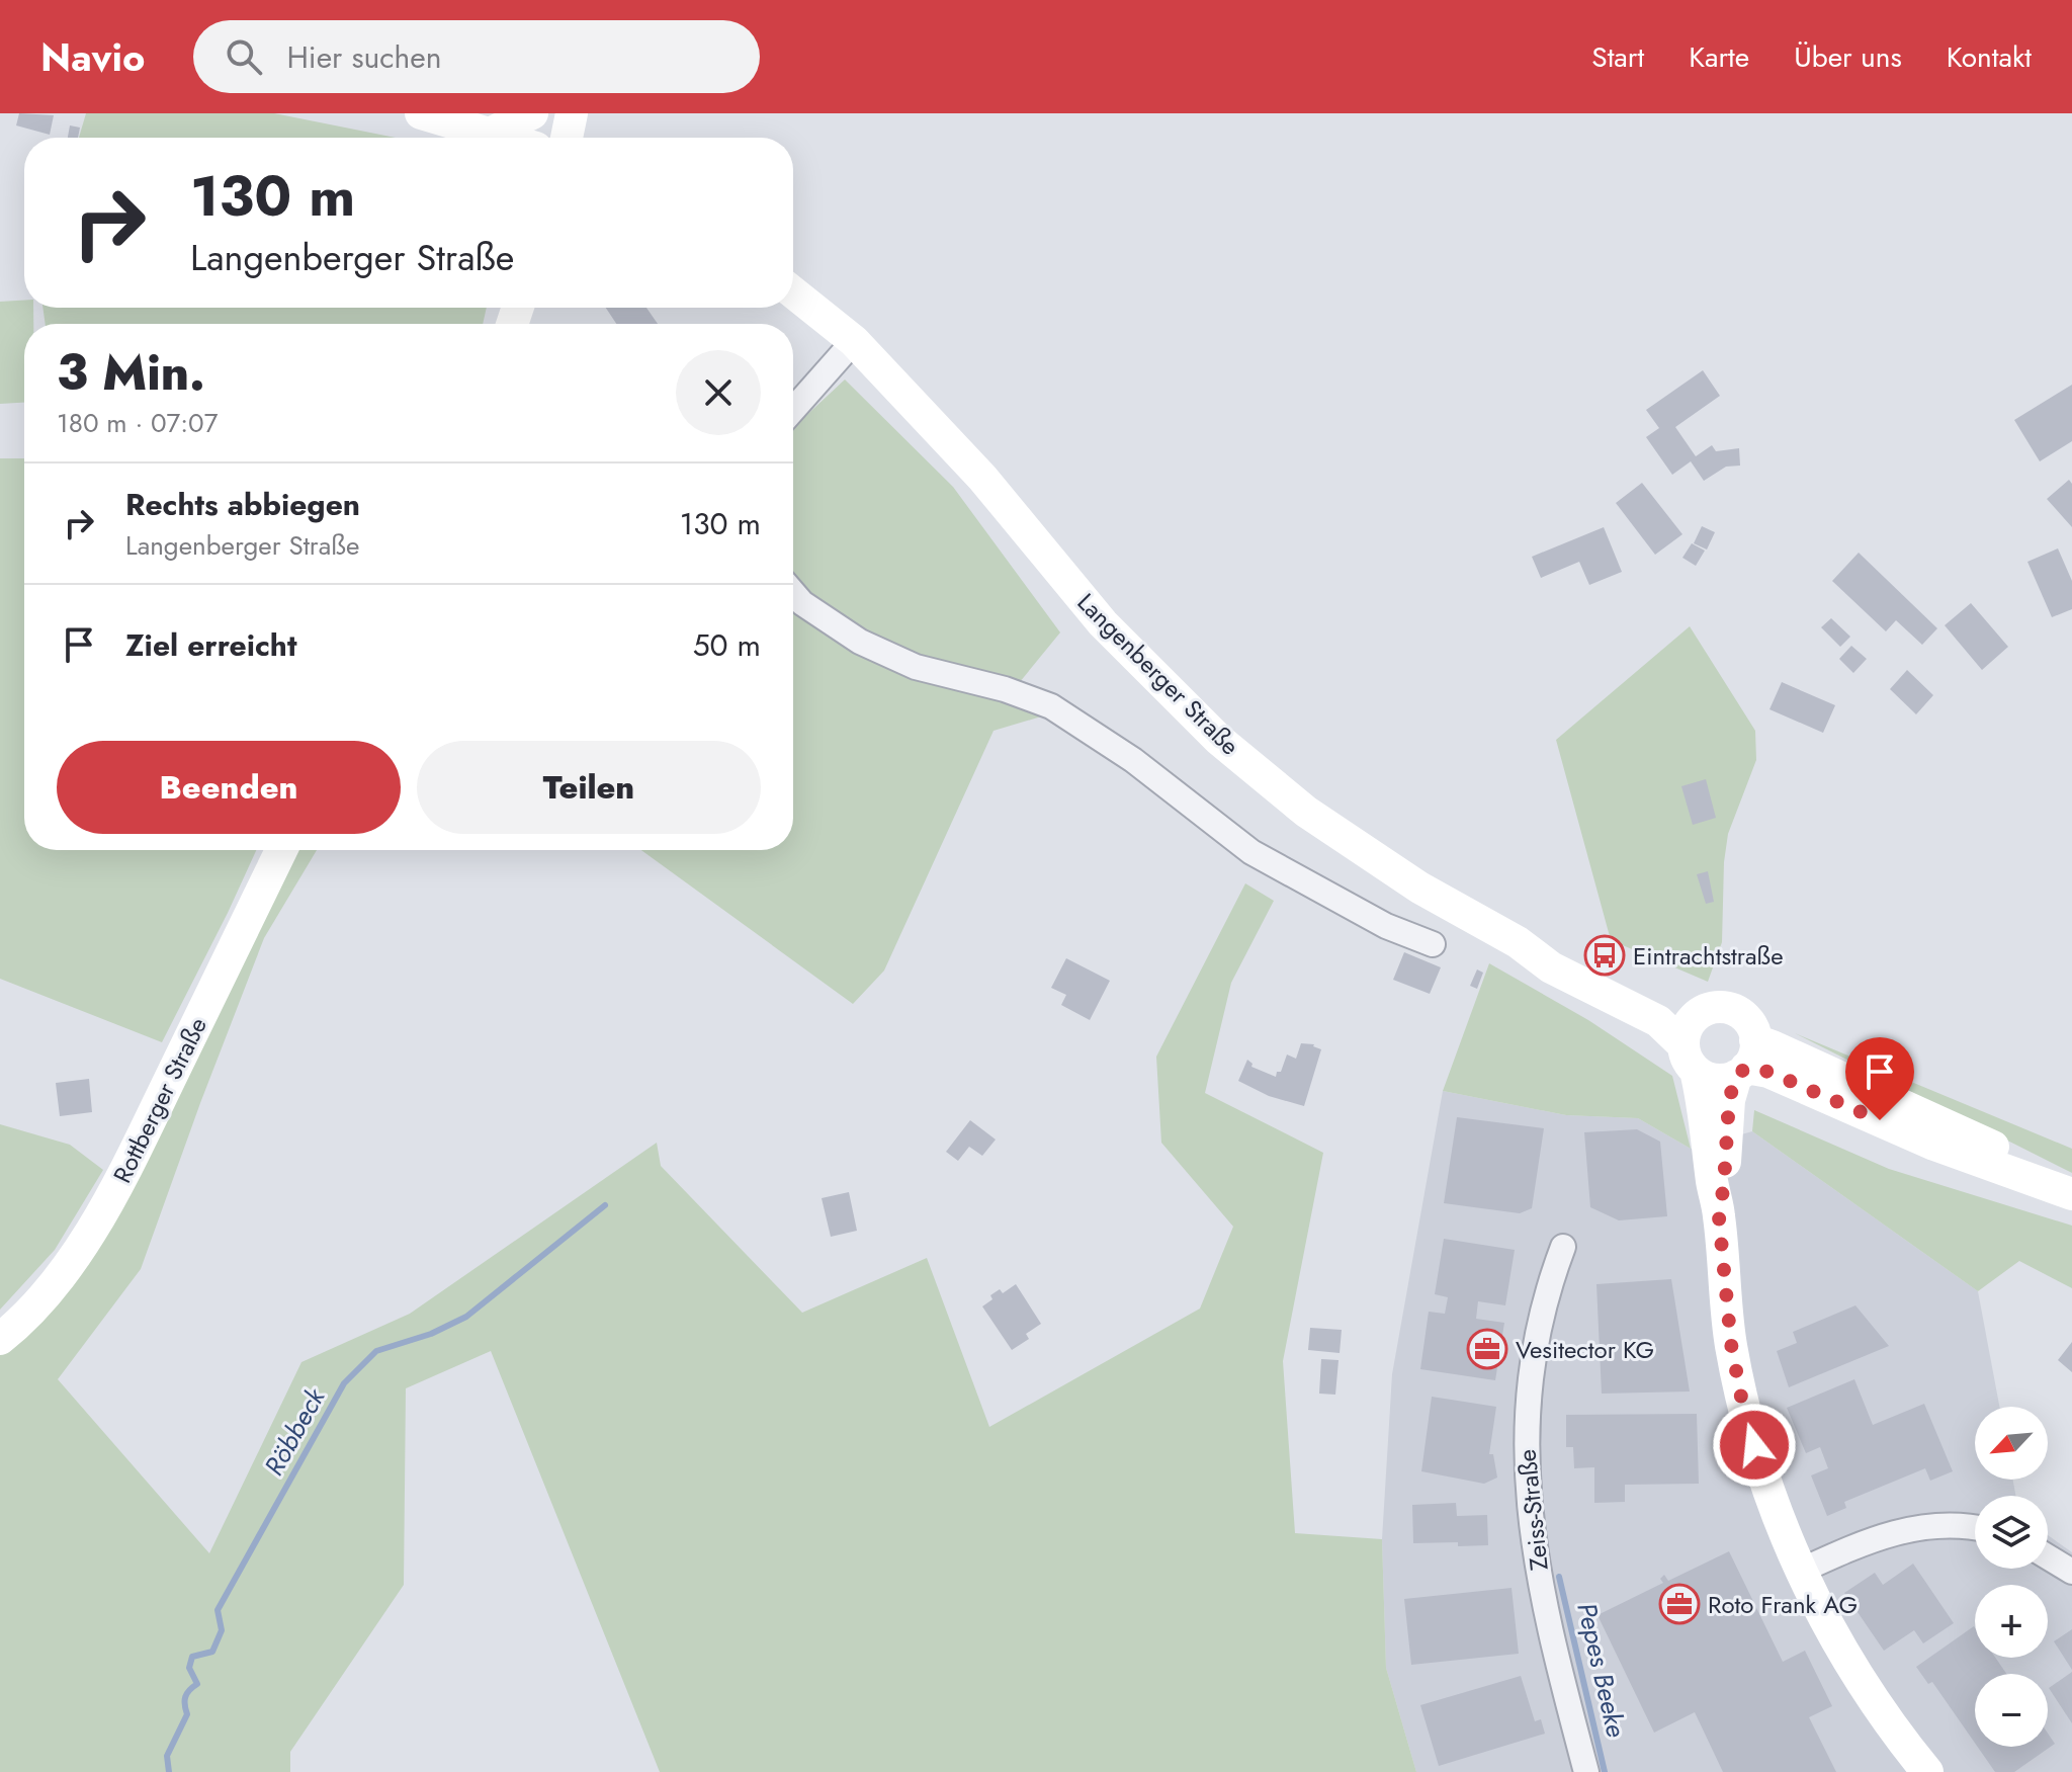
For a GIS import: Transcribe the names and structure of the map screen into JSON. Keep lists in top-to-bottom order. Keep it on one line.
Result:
{"streets":{"main road":["Langenberger Straße","Rottberger Straße"],"street":["Zeiss-Straße"]},"water":["Röbbeck","Pepes Beeke"],"places":{"bus stop":["Eintrachtstraße"],"office":["Vesitector KG","Roto Frank AG"]},"north":"bottom left","page":{"header":"Navio","search":"Hier suchen","nav":["Start","Karte","Über uns","Kontakt"],"turn":["130 m","Langenberger Straße"],"heading":["3 Min.","180 m · 07:07"],"list":[{"name":"Rechts abbiegen","note":"Langenberger Straße","value":"130 m"},{"name":"Ziel erreicht","value":"50 m"}],"buttons":["Beenden","Teilen"],"map_buttons":["+","−"]}}
